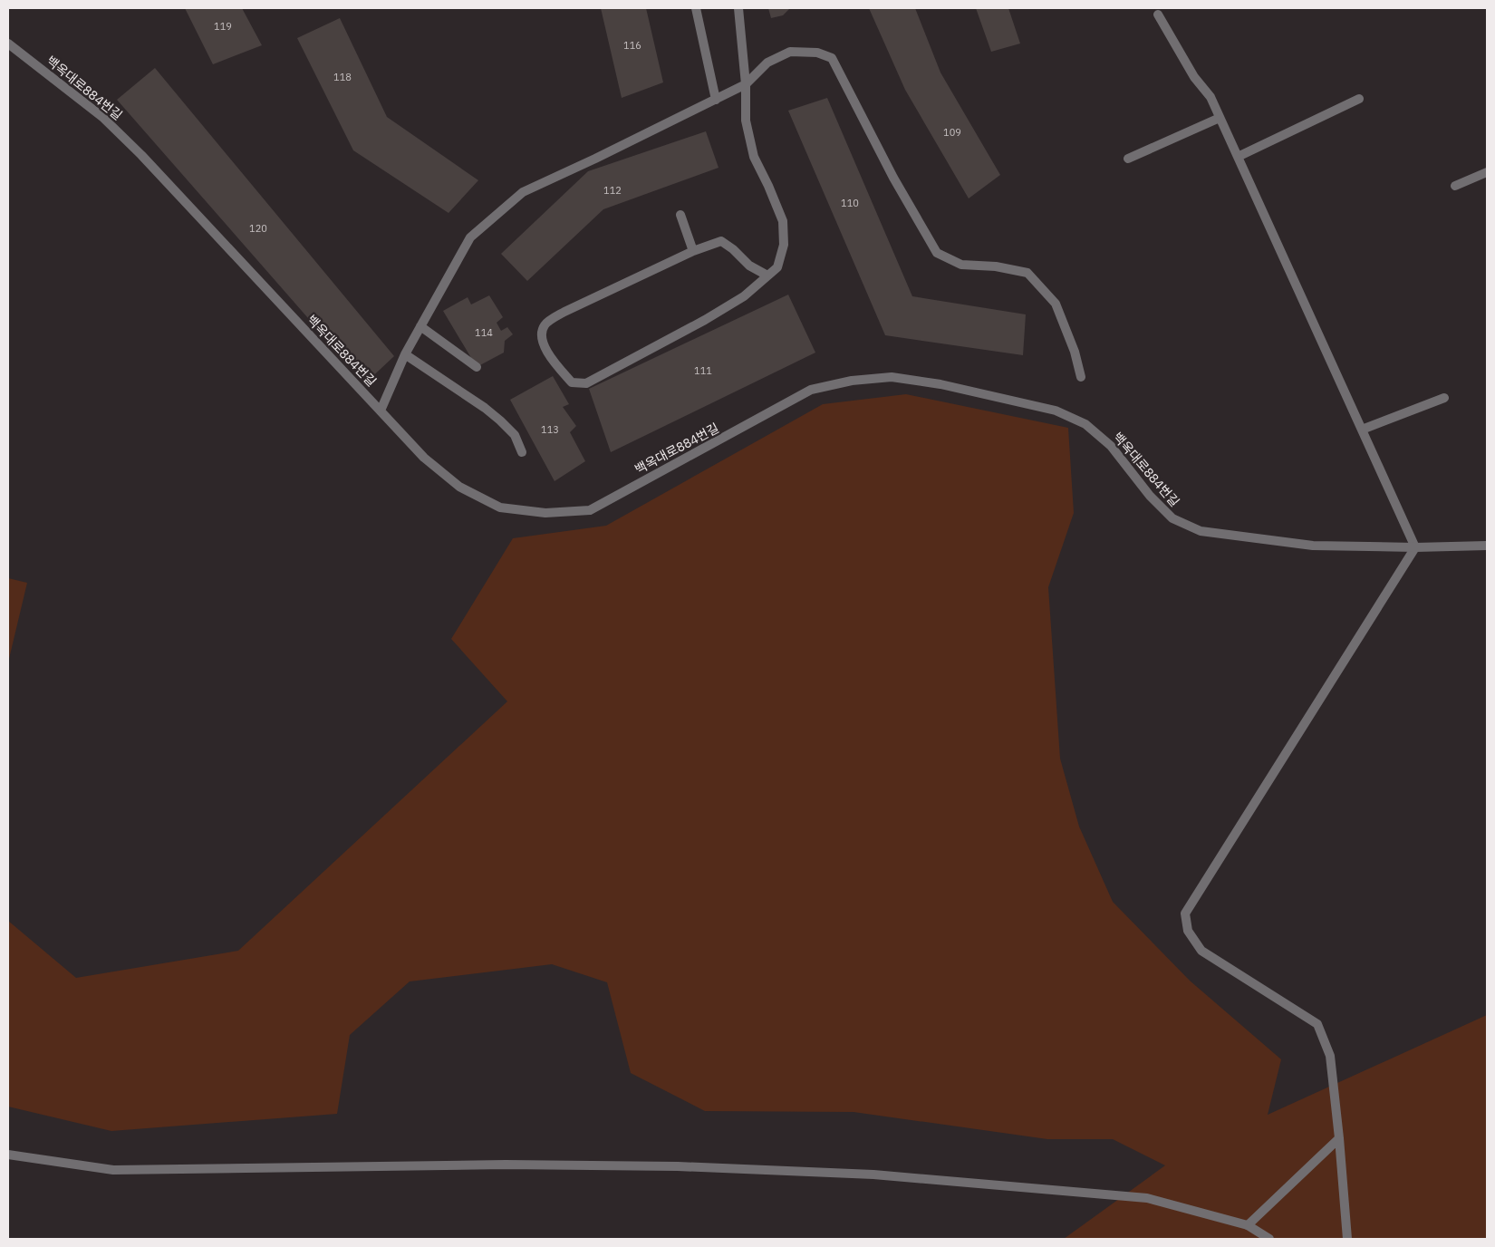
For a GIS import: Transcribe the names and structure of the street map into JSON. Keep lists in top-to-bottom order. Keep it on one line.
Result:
{"streets":{"street":["백옥대로884번길"]},"house_numbers":["119","116","118","109","112","110","120","114","111","113"]}
